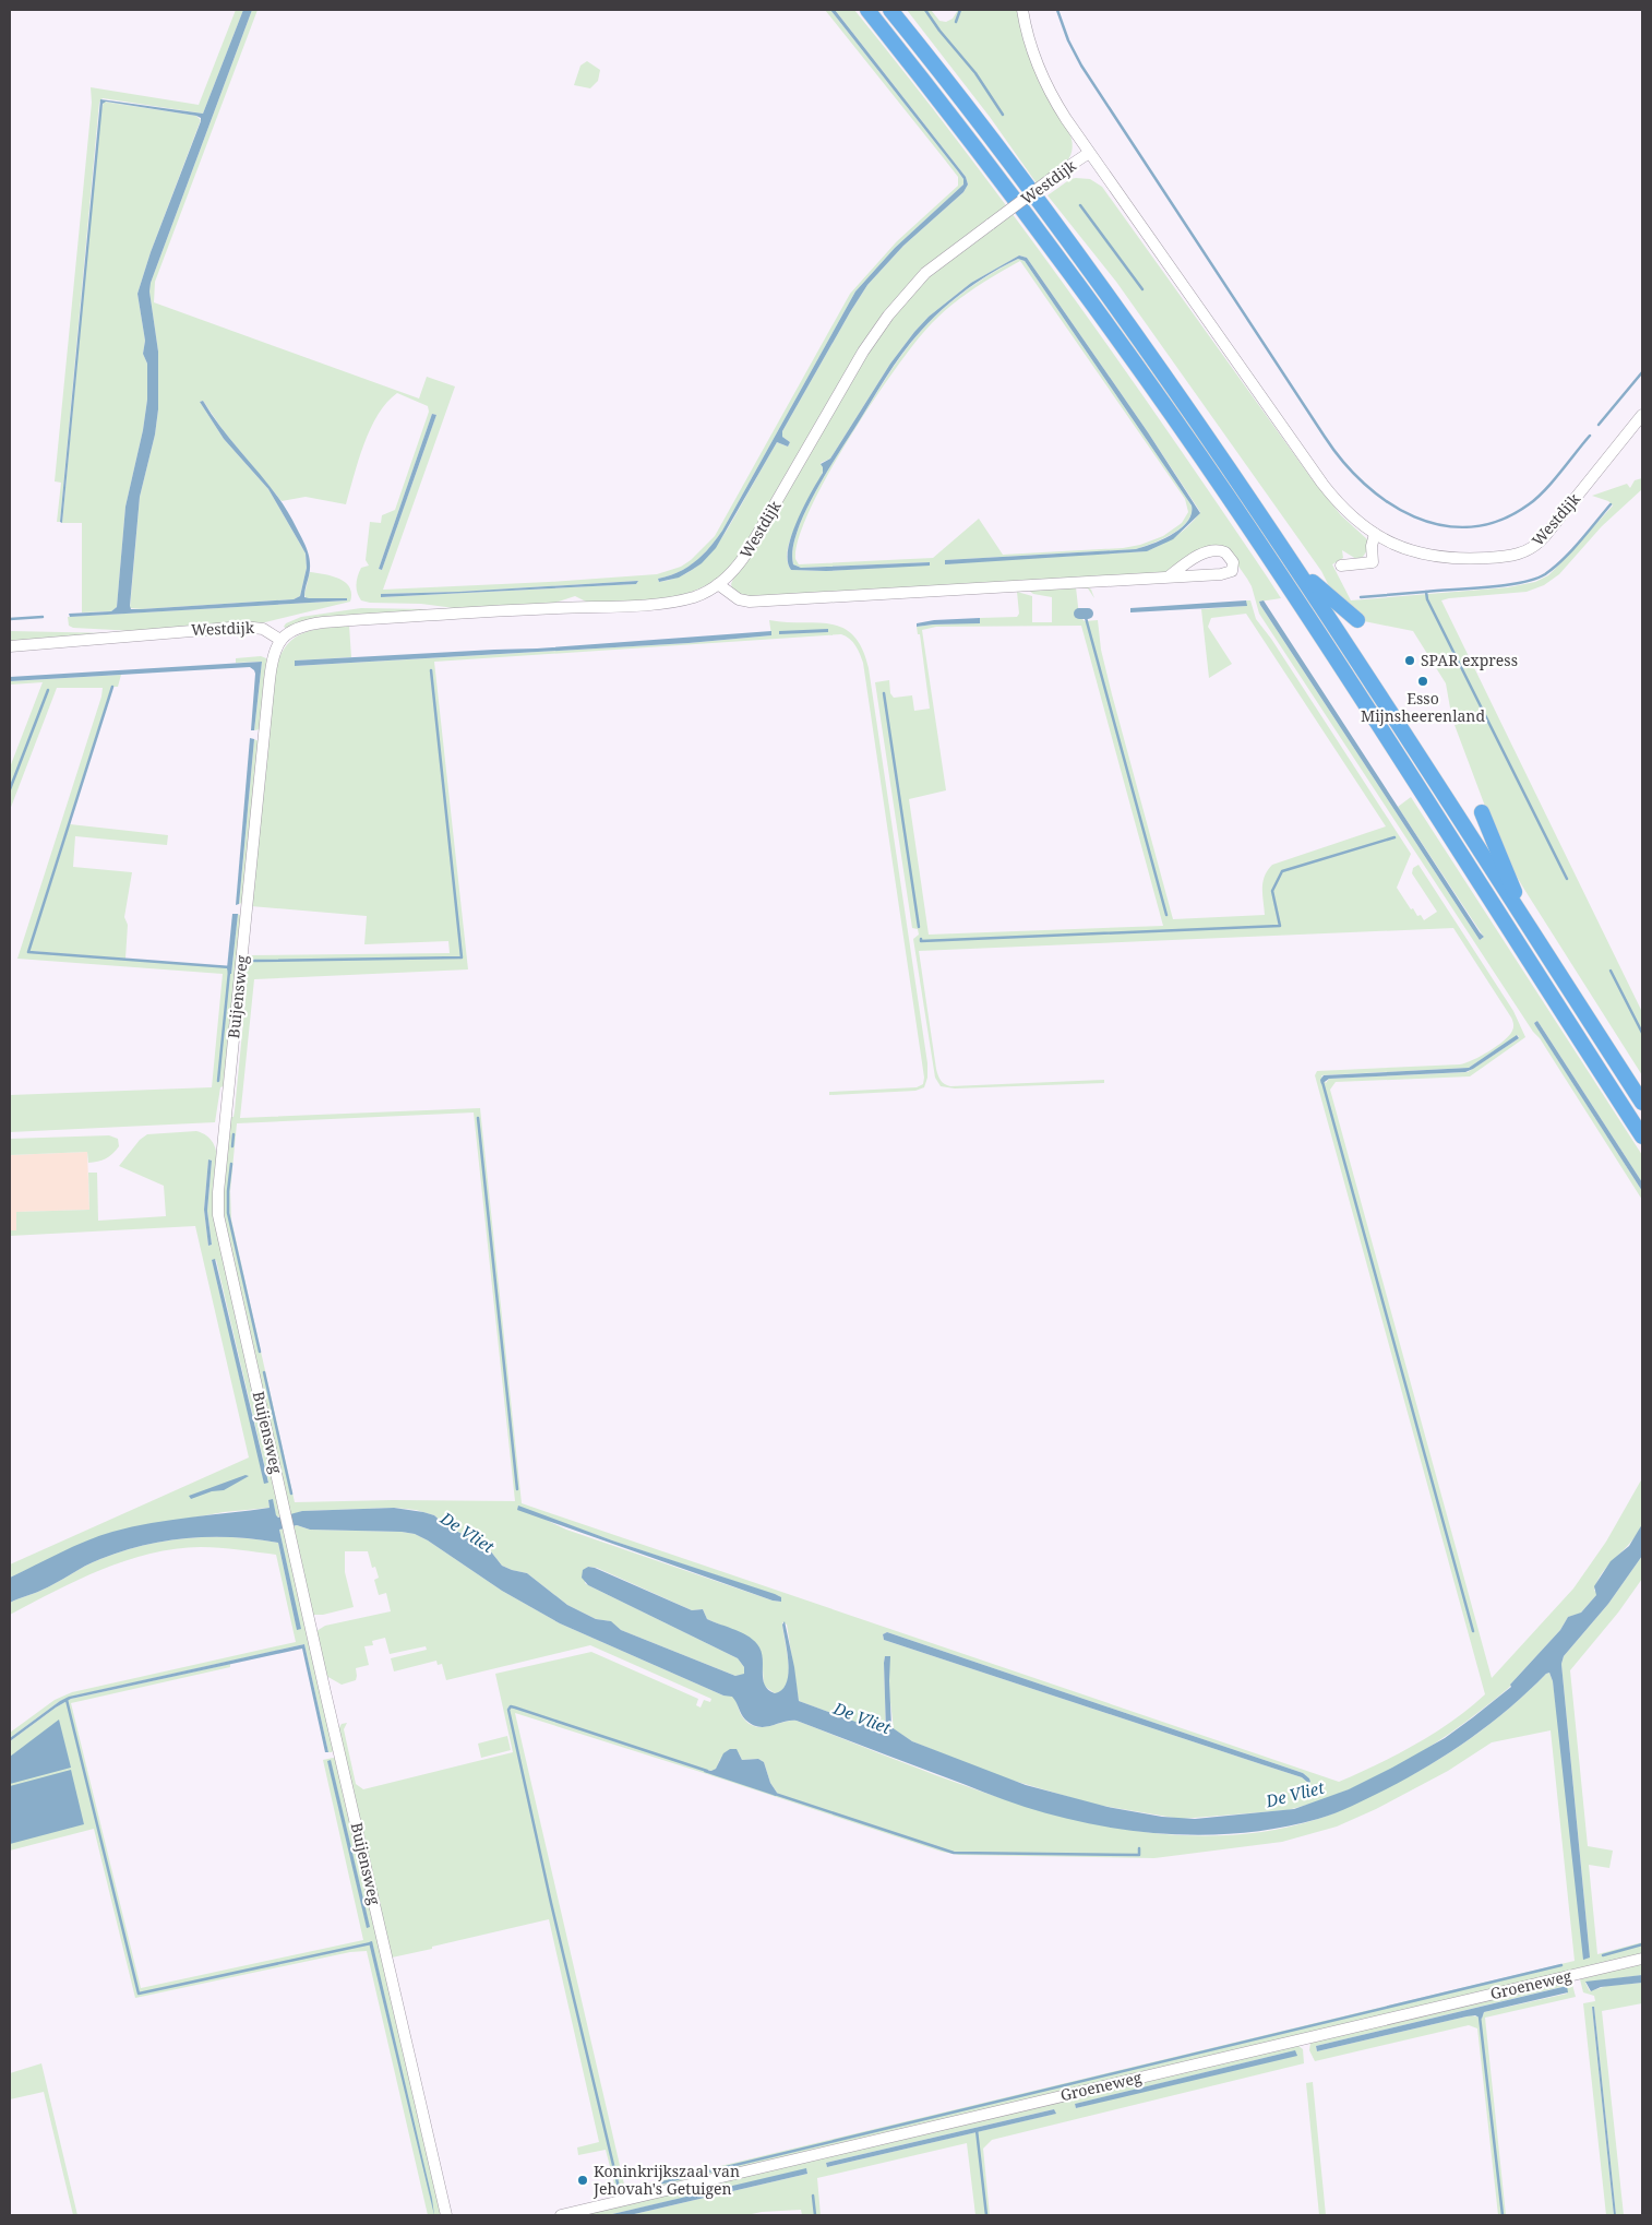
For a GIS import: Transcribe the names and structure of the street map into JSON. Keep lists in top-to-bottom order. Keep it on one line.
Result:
{"streets":{"street":["Westdijk","Buijensweg","Groeneweg"]},"crossings":[["Westdijk","Buijensweg"]],"water":["De Vliet"],"places":["SPAR express","Esso Mijnsheerenland","Koninkrijkszaal van Jehovah's Getuigen"]}
